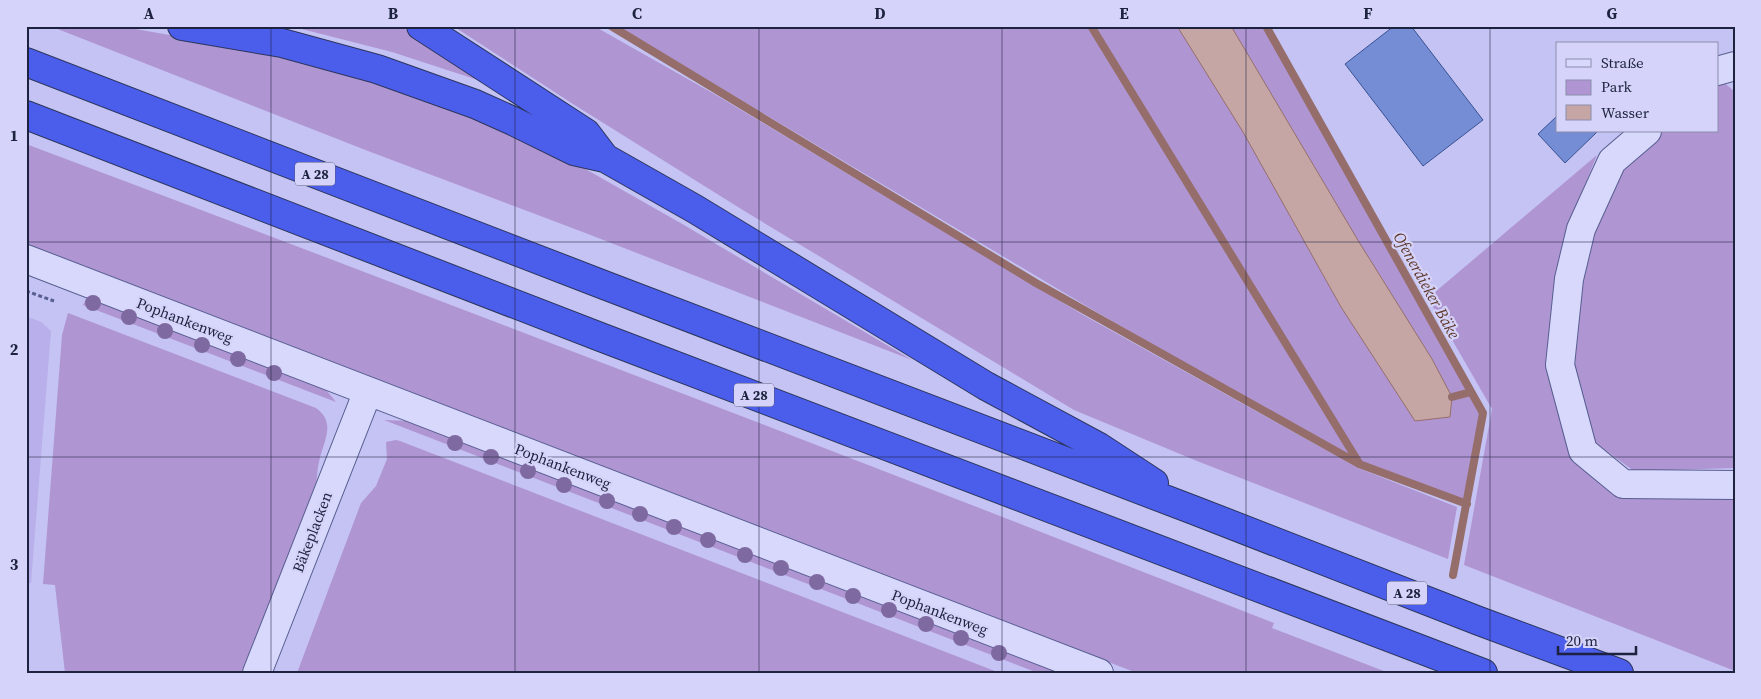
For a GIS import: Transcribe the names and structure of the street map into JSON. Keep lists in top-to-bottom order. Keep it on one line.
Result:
{"streets":{"highway":["A 28"],"street":["Pophankenweg","Bäkeplacken"]},"crossings":[["Pophankenweg","Bäkeplacken"]],"water":["Ofenerdieker Bäke"],"legend":["Straße","Park","Wasser"],"scale_bar":"20 m","grid":{"columns":["A","B","C","D","E","F","G"],"rows":["1","2","3"]}}
